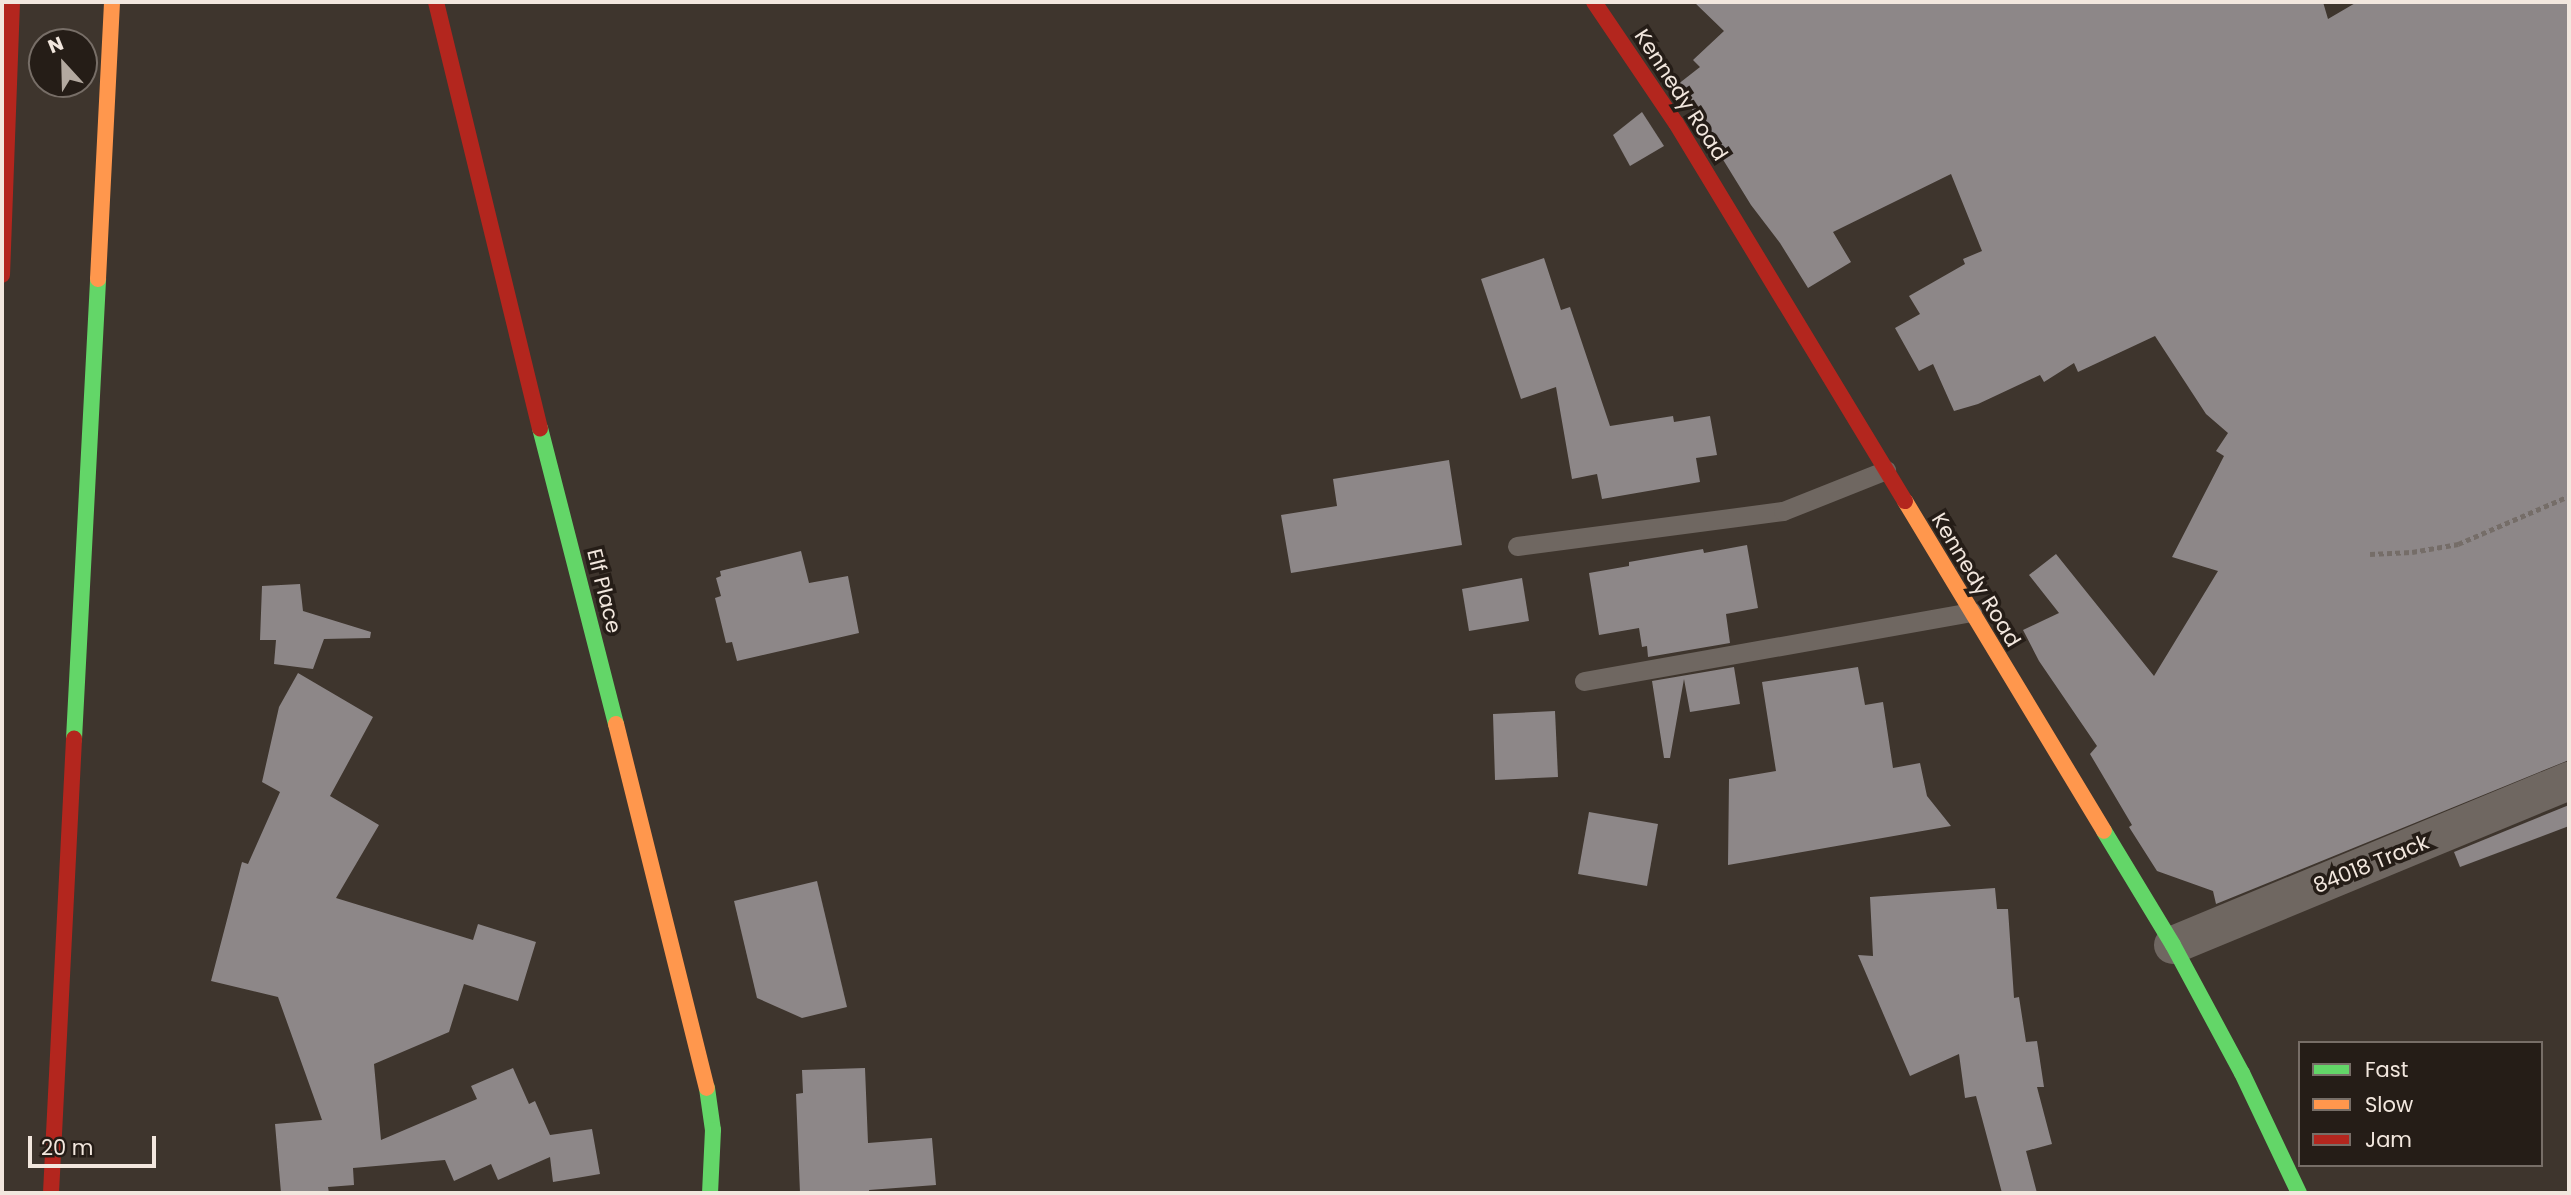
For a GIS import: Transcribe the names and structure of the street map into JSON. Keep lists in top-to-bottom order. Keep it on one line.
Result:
{"streets":{"main road":["Kennedy Road","Elf Place"],"street":["84018 Track"]},"crossings":[["Kennedy Road","84018 Track"]],"legend":["Fast","Slow","Jam"],"scale_bar":"20 m","north":"top"}
